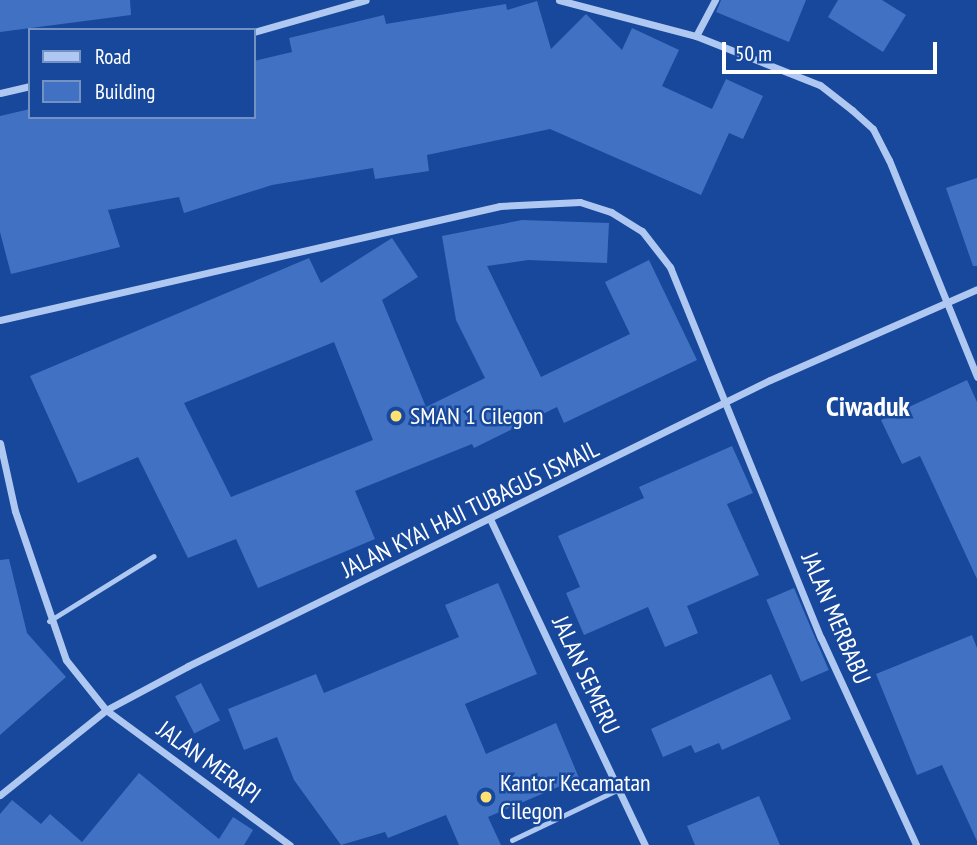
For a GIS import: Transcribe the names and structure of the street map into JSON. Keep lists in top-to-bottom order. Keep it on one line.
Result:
{"streets":{"street":["JALAN KYAI HAJI TUBAGUS ISMAIL","JALAN MERBABU","JALAN SEMERU","JALAN MERAPI"]},"crossings":[["JALAN KYAI HAJI TUBAGUS ISMAIL","JALAN MERBABU"],["JALAN KYAI HAJI TUBAGUS ISMAIL","JALAN SEMERU"],["JALAN KYAI HAJI TUBAGUS ISMAIL","JALAN MERAPI"]],"districts":["Ciwaduk"],"places":["SMAN 1 Cilegon","Kantor Kecamatan Cilegon"],"legend":["Road","Building"],"scale_bar":"50 m"}
